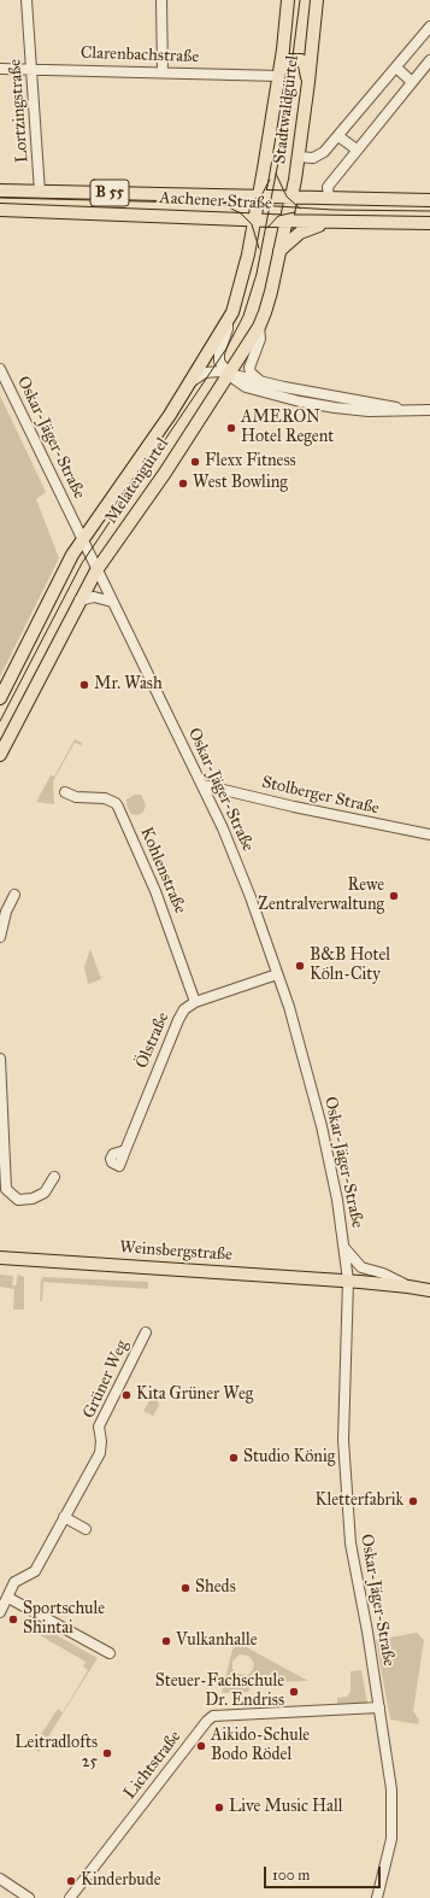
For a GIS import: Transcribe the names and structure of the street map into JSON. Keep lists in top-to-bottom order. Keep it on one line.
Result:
{"streets":{"main road":["Stadtwaldgürtel","B 55","Aachener Straße","Melatengürtel","Weinsbergstraße"],"street":["Clarenbachstraße","Lortzingstraße","Oskar-Jäger-Straße","Stolberger Straße","Kohlenstraße","Ölstraße","Grüner Weg","Lichtstraße"]},"crossings":[["Clarenbachstraße","Stadtwaldgürtel"],["Clarenbachstraße","Lortzingstraße"],["Stadtwaldgürtel","Aachener Straße"],["Stadtwaldgürtel","Melatengürtel"],["Lortzingstraße","Aachener Straße"],["Aachener Straße","Melatengürtel"],["Oskar-Jäger-Straße","Melatengürtel"],["Oskar-Jäger-Straße","Stolberger Straße"],["Oskar-Jäger-Straße","Ölstraße"],["Oskar-Jäger-Straße","Weinsbergstraße"],["Oskar-Jäger-Straße","Lichtstraße"],["Kohlenstraße","Ölstraße"]],"places":["AMERON Hotel Regent","Flexx Fitness","West Bowling","Mr. Wash","Rewe Zentralverwaltung","B&B Hotel Köln-City","Kita Grüner Weg","Studio König","Kletterfabrik","Sheds","Sportschule Shintai","Vulkanhalle","Steuer-Fachschule Dr. Endriss","Aikido-Schule Bodo Rödel","Leitradlofts 25","Live Music Hall","Kinderbude"],"scale_bar":"100 m"}
